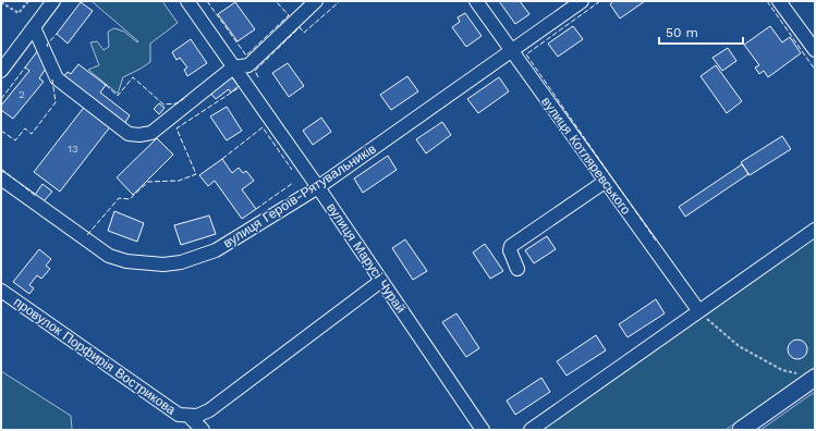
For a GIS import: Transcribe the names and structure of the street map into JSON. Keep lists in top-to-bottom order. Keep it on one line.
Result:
{"streets":{"street":["вулиця Котляревського","вулиця Героїв-Рятувальників","вулиця Марусі Чурай","провулок Порфирія Вострикова"]},"crossings":[["вулиця Котляревського","вулиця Героїв-Рятувальників"],["вулиця Героїв-Рятувальників","вулиця Марусі Чурай"],["вулиця Марусі Чурай","провулок Порфирія Вострикова"]],"house_numbers":["2","13"],"scale_bar":"50 m"}
